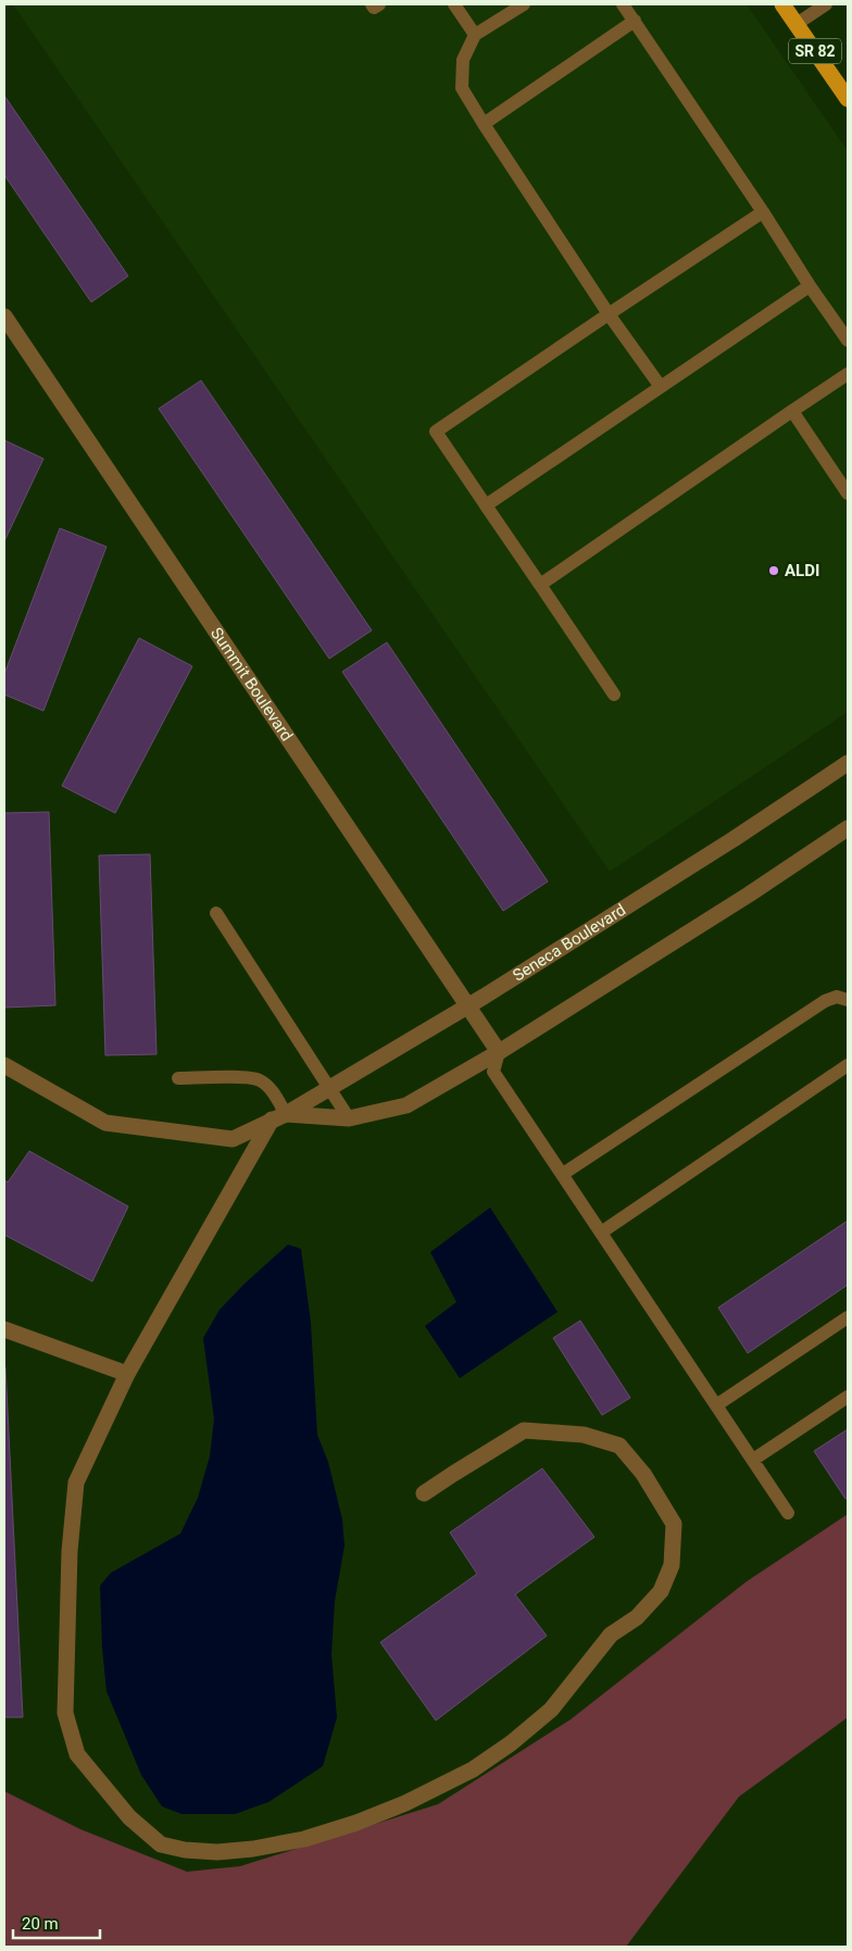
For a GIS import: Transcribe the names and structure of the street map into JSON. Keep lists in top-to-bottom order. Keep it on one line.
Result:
{"streets":{"main road":["SR 82"],"street":["Summit Boulevard","Seneca Boulevard"]},"crossings":[["Summit Boulevard","Seneca Boulevard"]],"places":["ALDI"],"scale_bar":"20 m"}
